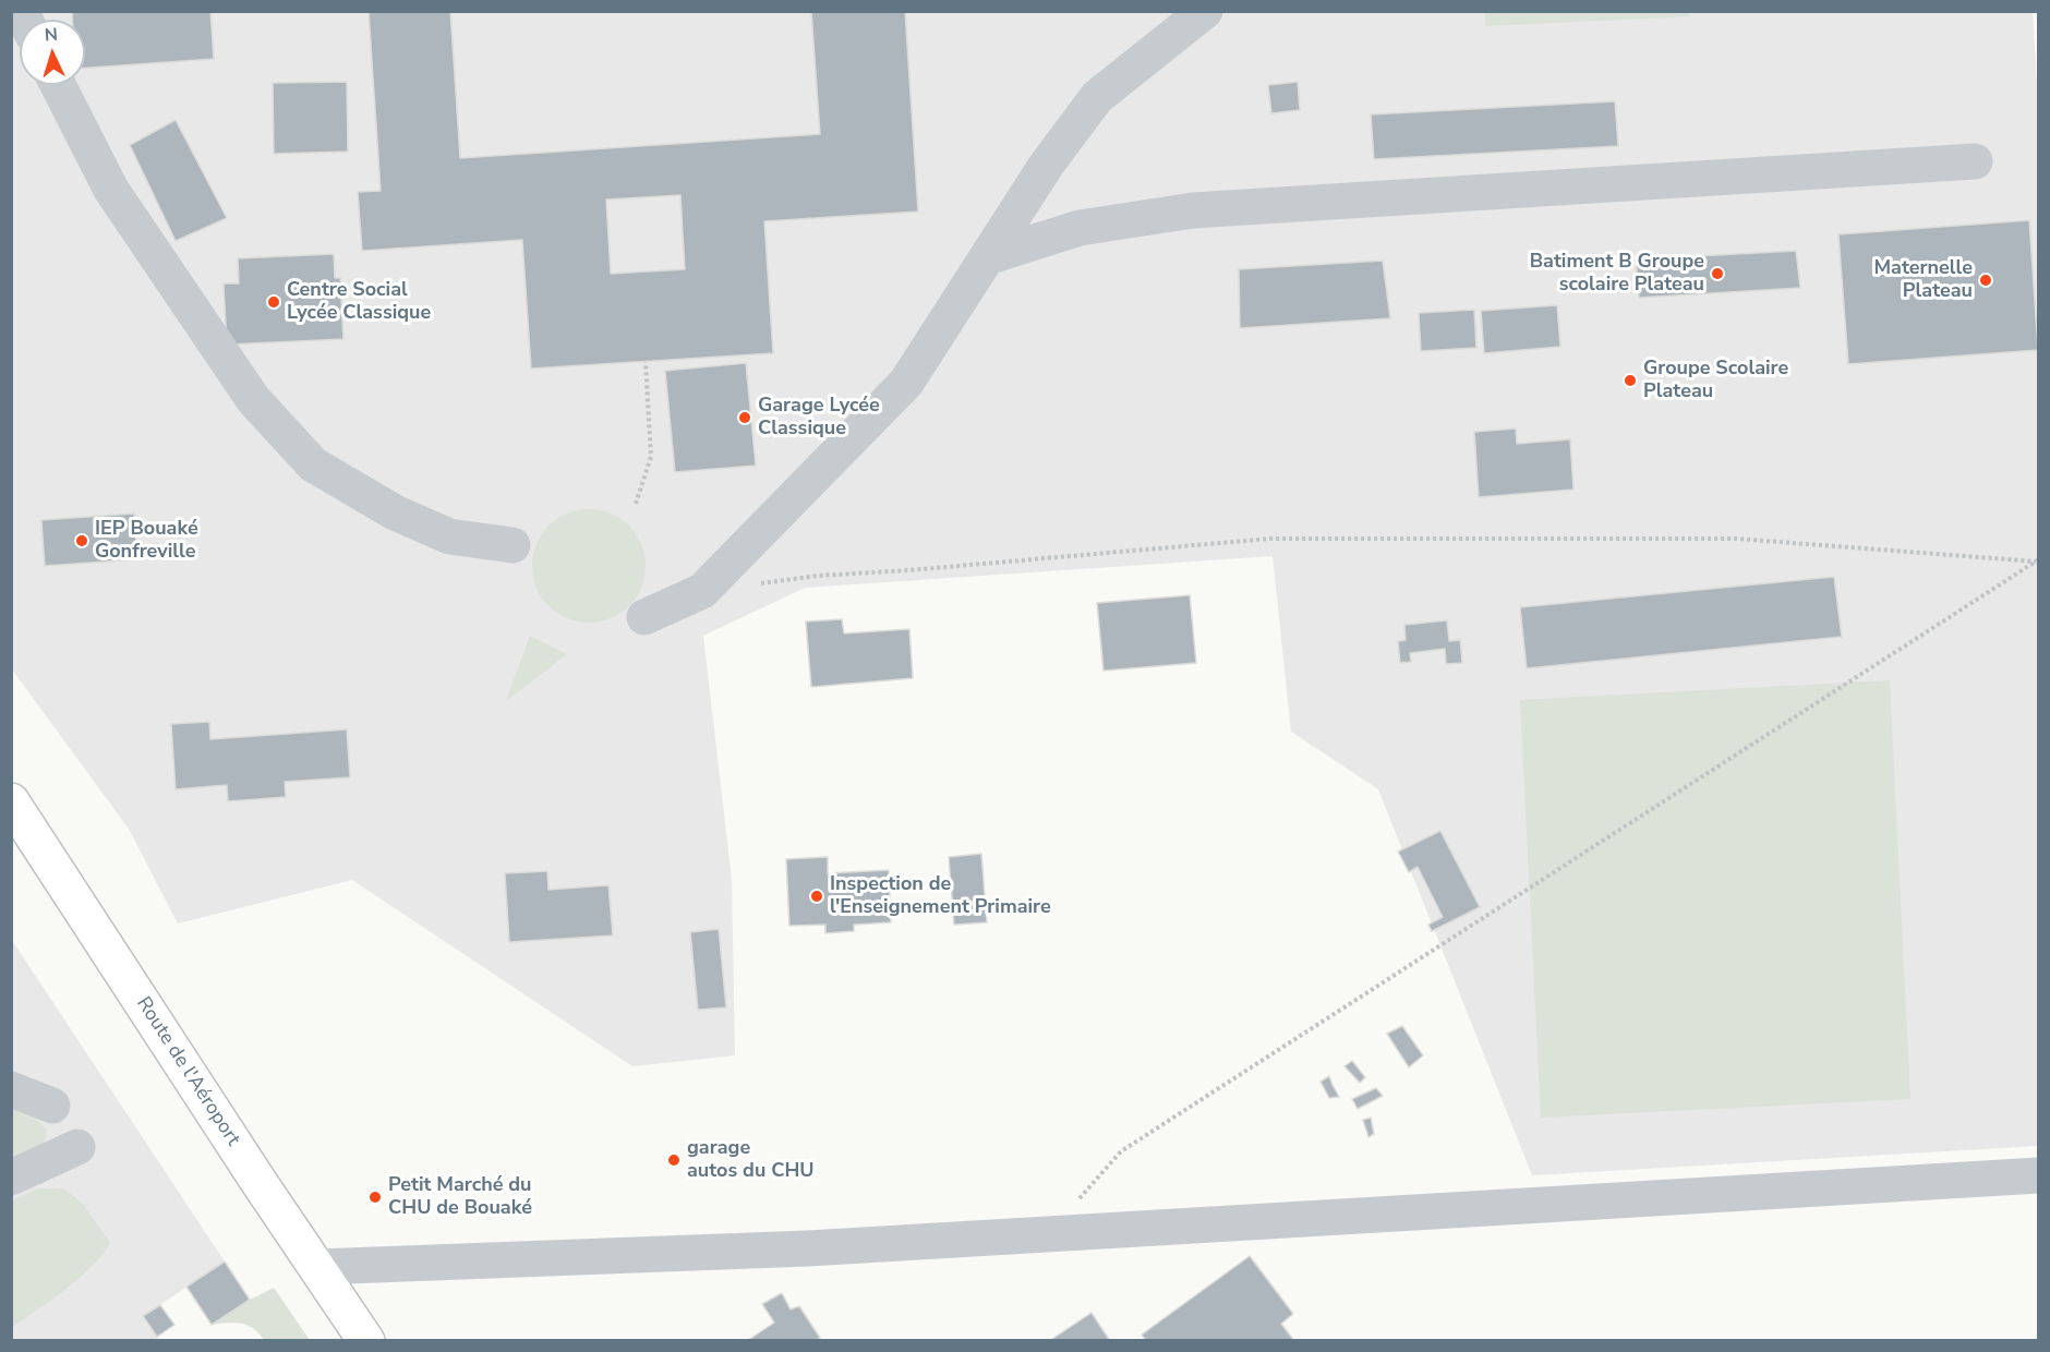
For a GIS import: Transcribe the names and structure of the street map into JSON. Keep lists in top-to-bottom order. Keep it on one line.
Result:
{"streets":{"main road":["Route de l'Aéroport"]},"places":["Batiment B Groupe scolaire Plateau","Maternelle Plateau","Centre Social Lycée Classique","Groupe Scolaire Plateau","Garage Lycée Classique","IEP Bouaké Gonfreville","Inspection de l'Enseignement Primaire","garage autos du CHU","Petit Marché du CHU de Bouaké"],"north":"top"}
